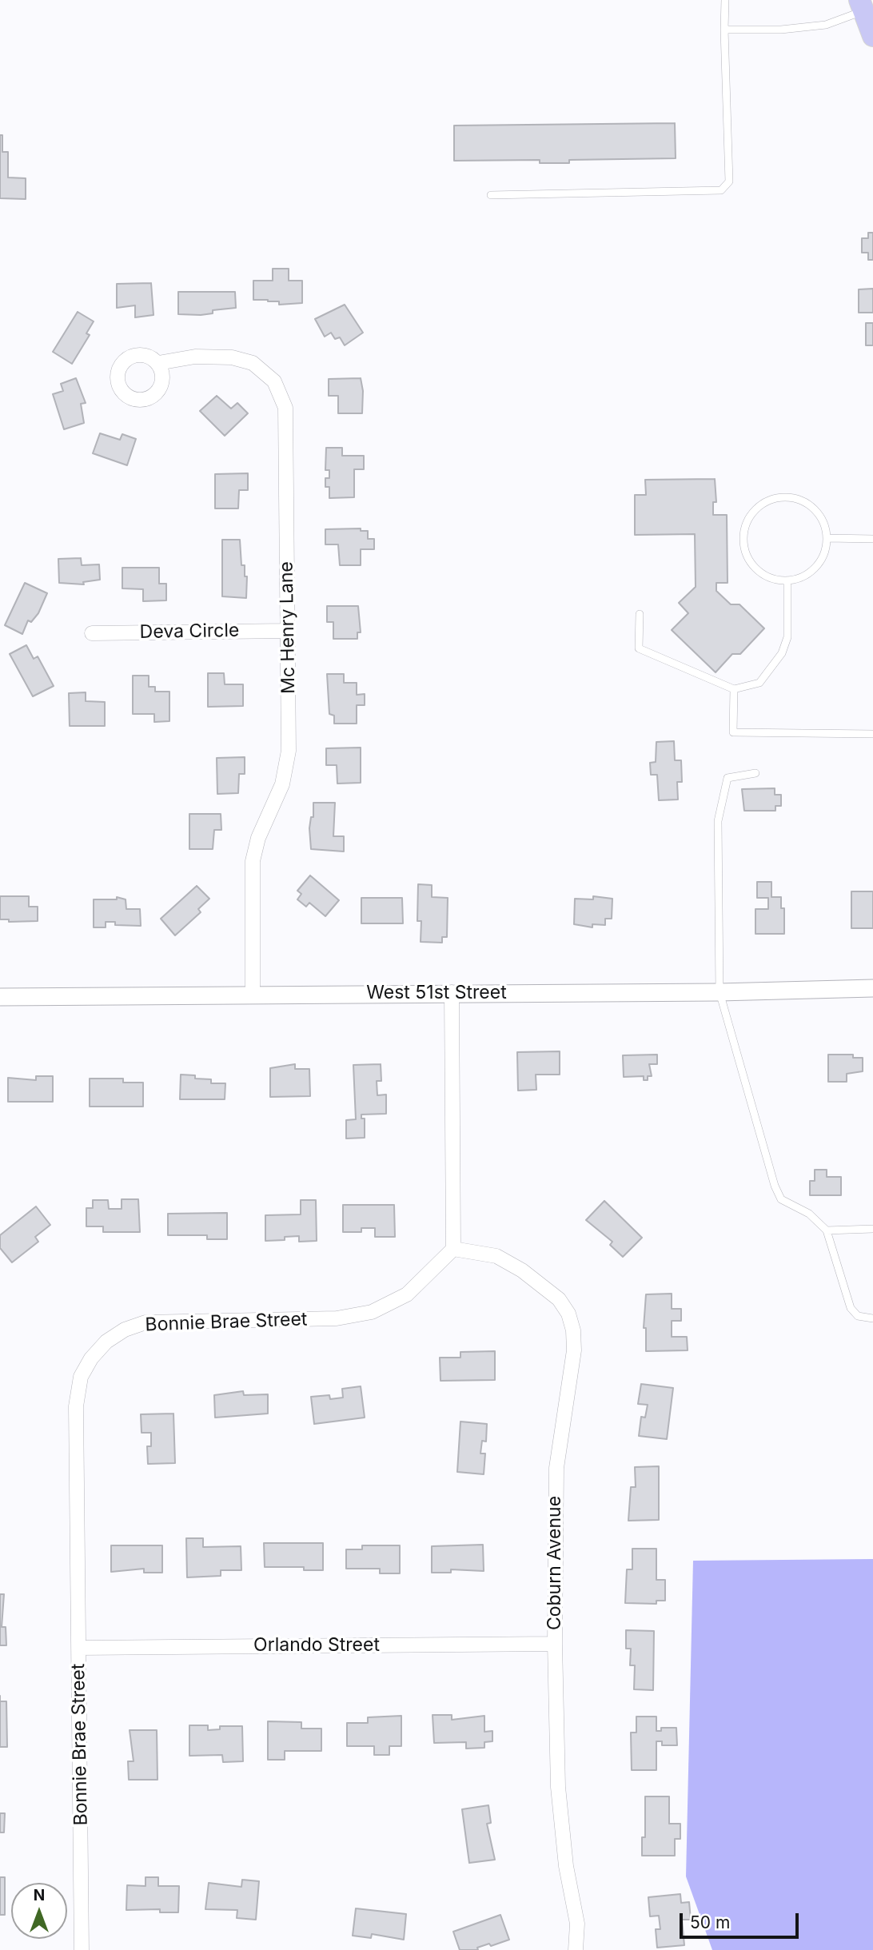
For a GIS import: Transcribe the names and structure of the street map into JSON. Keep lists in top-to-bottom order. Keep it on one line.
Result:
{"streets":{"street":["Mc Henry Lane","Deva Circle","West 51st Street","Bonnie Brae Street","Coburn Avenue","Orlando Street"]},"crossings":[["Mc Henry Lane","Deva Circle"],["Mc Henry Lane","West 51st Street"],["Bonnie Brae Street","Coburn Avenue"],["Bonnie Brae Street","Orlando Street"],["Coburn Avenue","Orlando Street"]],"scale_bar":"50 m","north":"top"}
